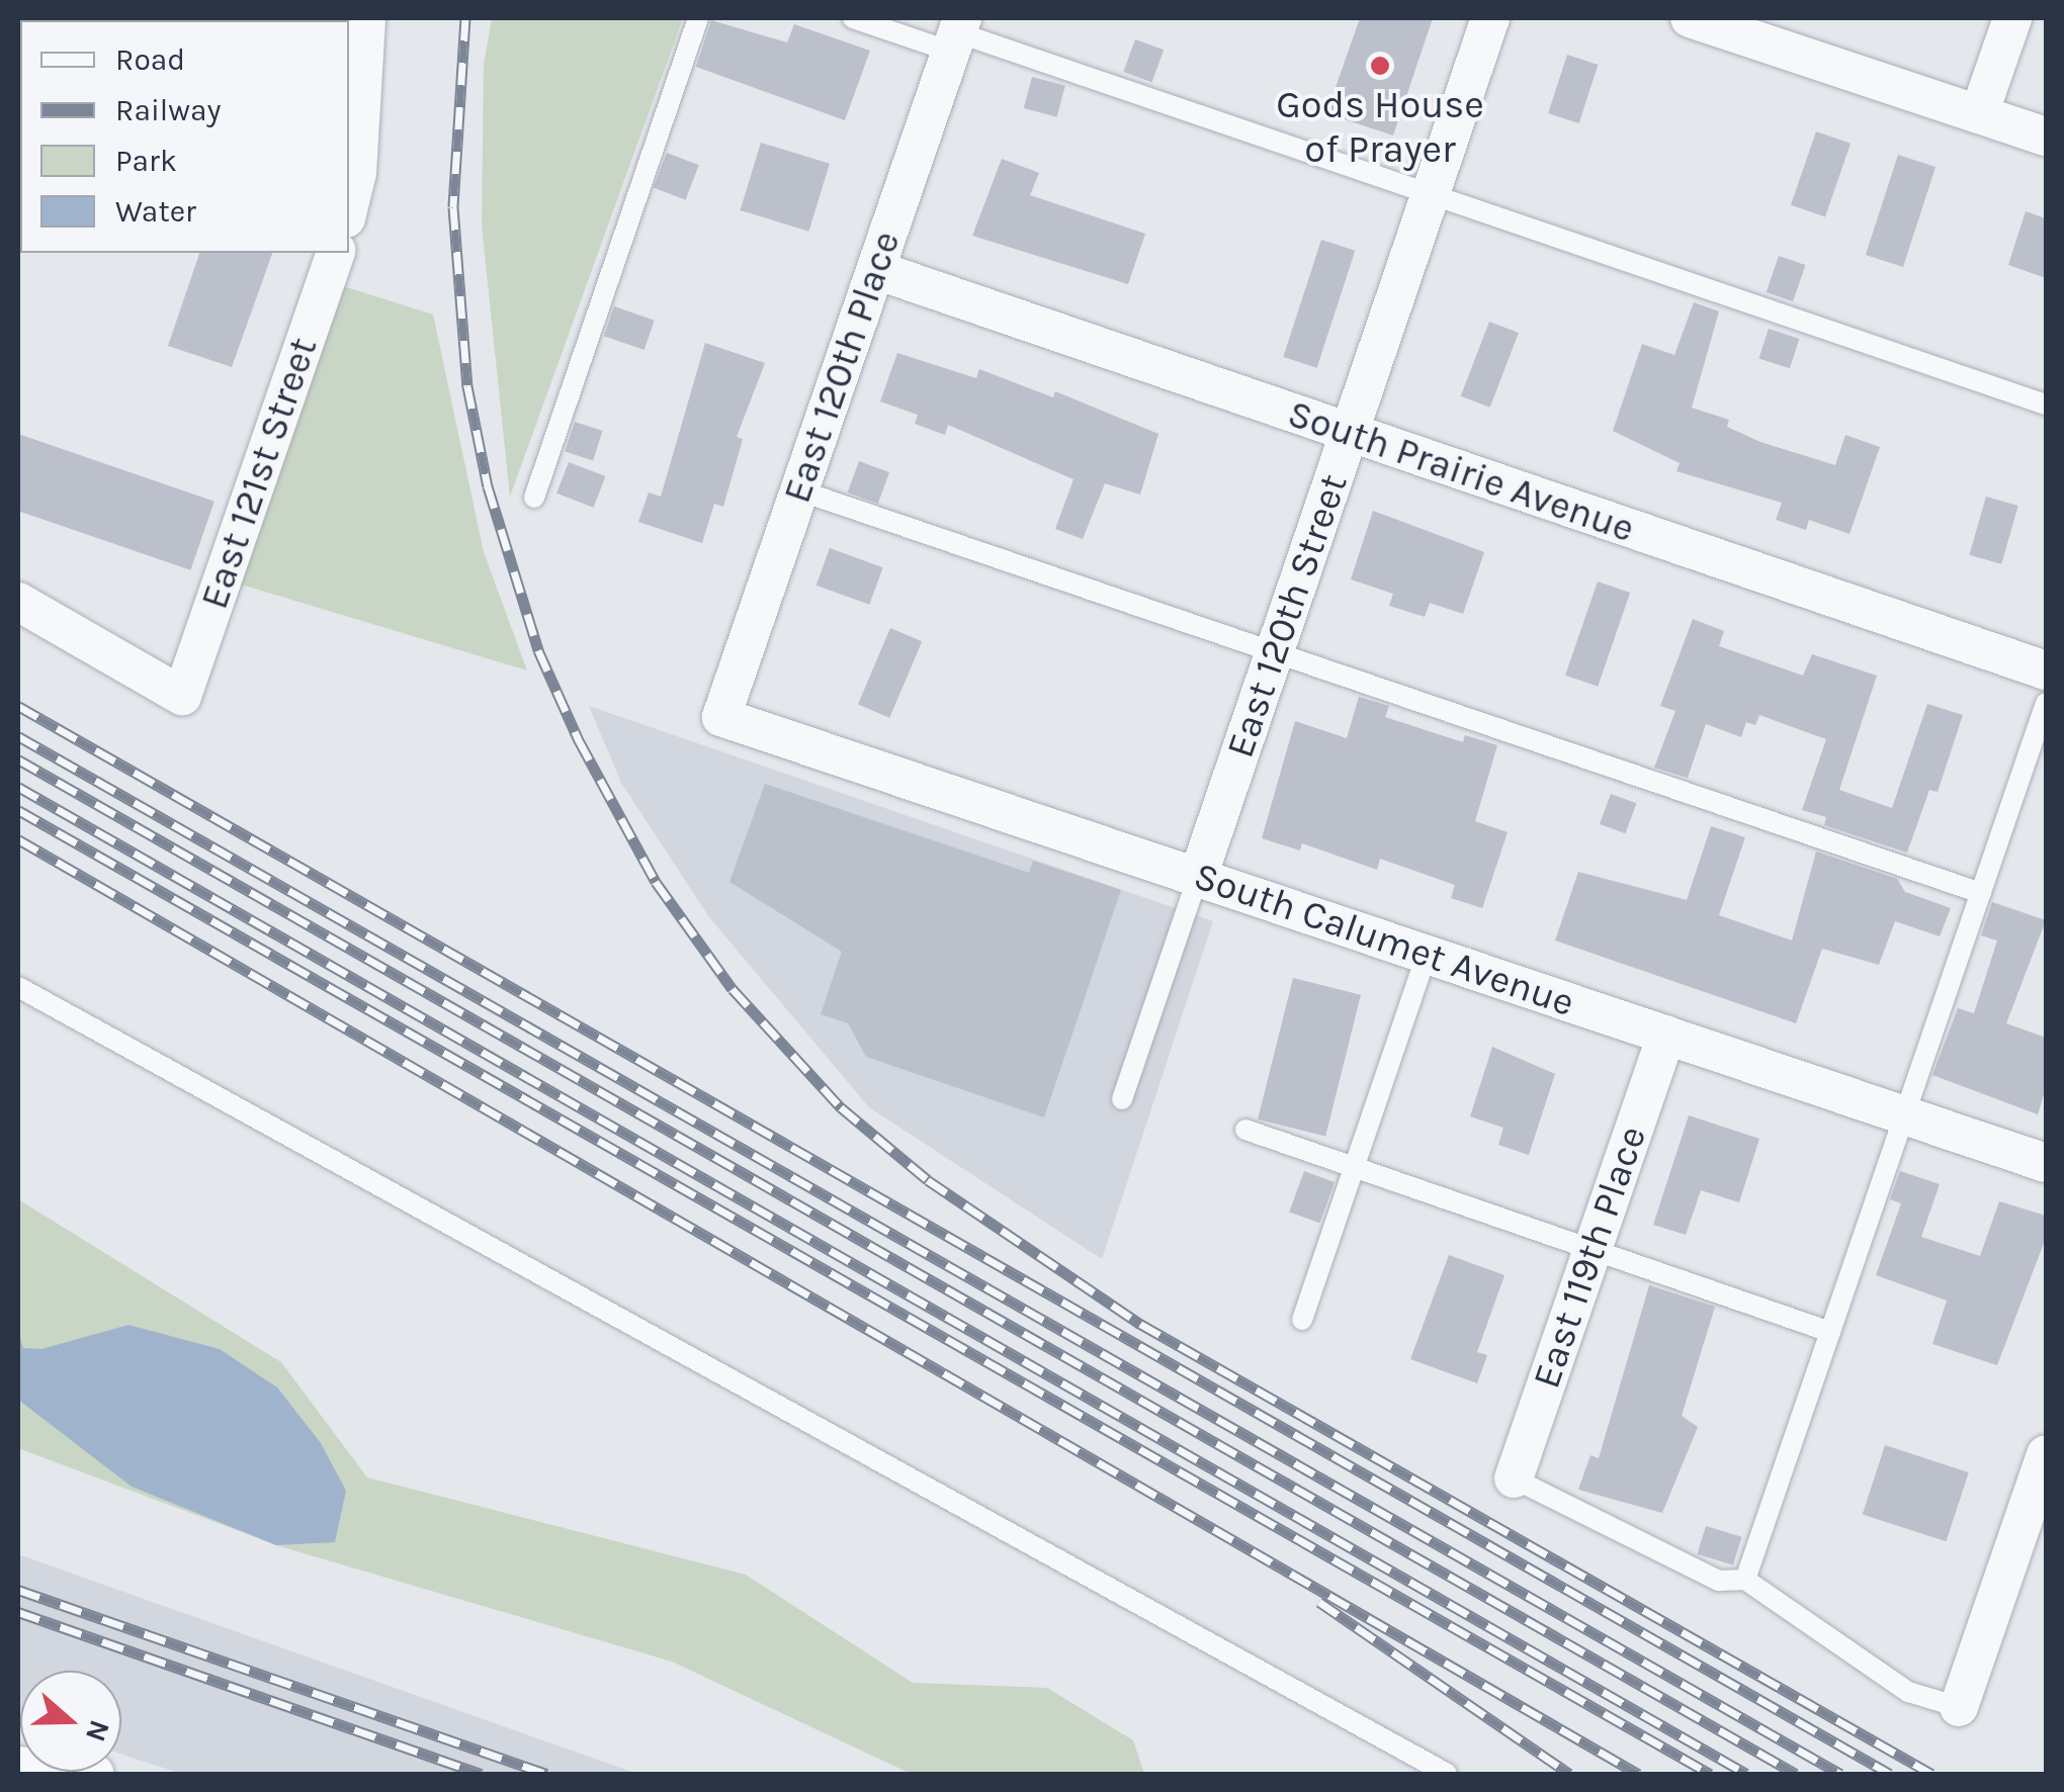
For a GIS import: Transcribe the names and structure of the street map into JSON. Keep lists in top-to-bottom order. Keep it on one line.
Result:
{"streets":{"street":["East 120th Place","South Prairie Avenue","East 121st Street","East 120th Street","South Calumet Avenue","East 119th Place"]},"crossings":[["East 120th Place","South Prairie Avenue"],["East 120th Place","South Calumet Avenue"],["South Prairie Avenue","East 120th Street"],["East 120th Street","South Calumet Avenue"],["South Calumet Avenue","East 119th Place"]],"places":["Gods House of Prayer"],"legend":["Road","Railway","Park","Water"],"north":"right"}
